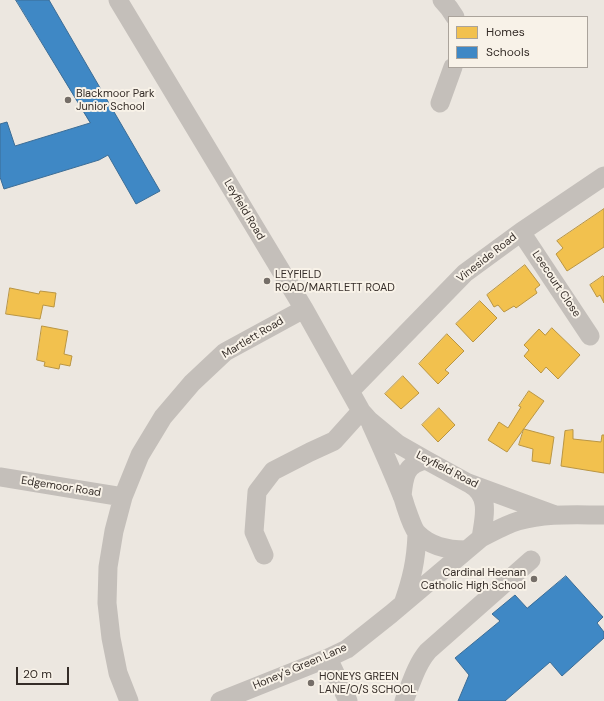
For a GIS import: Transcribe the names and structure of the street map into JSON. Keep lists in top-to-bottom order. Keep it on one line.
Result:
{"streets":{"street":["Leyfield Road","Vineside Road","Leecourt Close","Martlett Road","Edgemoor Road","Honey's Green Lane"]},"crossings":[["Leyfield Road","Vineside Road"],["Leyfield Road","Martlett Road"],["Leyfield Road","Honey's Green Lane"],["Vineside Road","Leecourt Close"],["Martlett Road","Edgemoor Road"]],"places":["Blackmoor Park Junior School","LEYFIELD ROAD/MARTLETT ROAD","Cardinal Heenan Catholic High School","HONEYS GREEN LANE/O/S SCHOOL"],"legend":["Homes","Schools"],"scale_bar":"20 m"}
